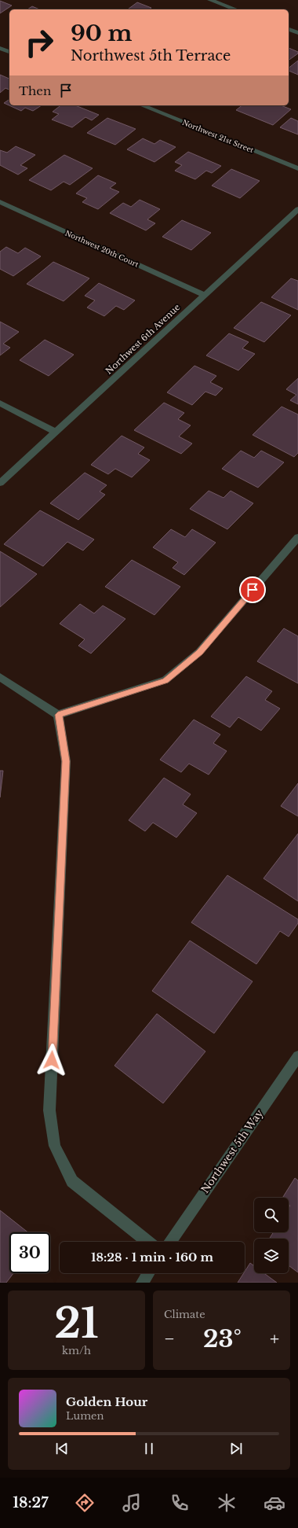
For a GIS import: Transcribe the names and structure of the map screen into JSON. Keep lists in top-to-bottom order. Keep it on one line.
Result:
{"streets":{"street":["Northwest 21st Street","Northwest 20th Court","Northwest 6th Avenue","Northwest 5th Way"]},"crossings":[["Northwest 20th Court","Northwest 6th Avenue"]],"page":{"turn":["90 m","Northwest 5th Terrace"],"then":"Then","limit":"30","trip":"18:28 · 1 min · 160 m","tile":[["21","km/h"],"Climate"],"heat":["−","23°","+"],"song":["Golden Hour","Lumen"],"tabs":"18:27"}}
